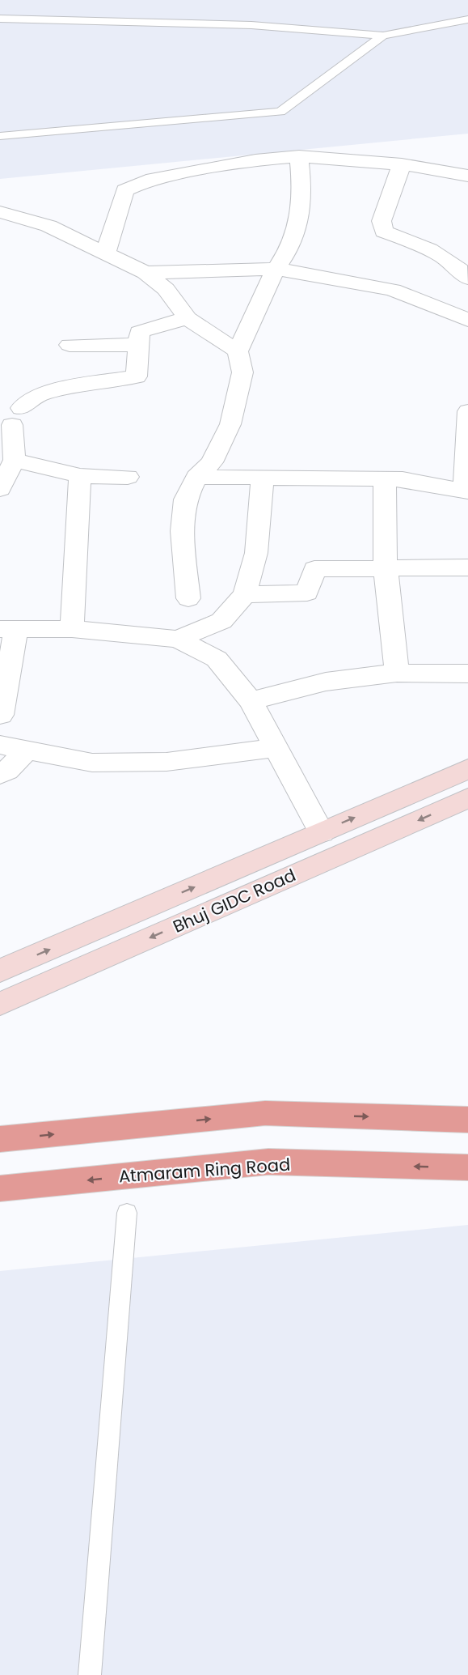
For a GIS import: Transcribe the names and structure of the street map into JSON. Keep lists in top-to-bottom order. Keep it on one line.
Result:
{"streets":{"highway":["Atmaram Ring Road"],"main road":["Bhuj GIDC Road"]}}
